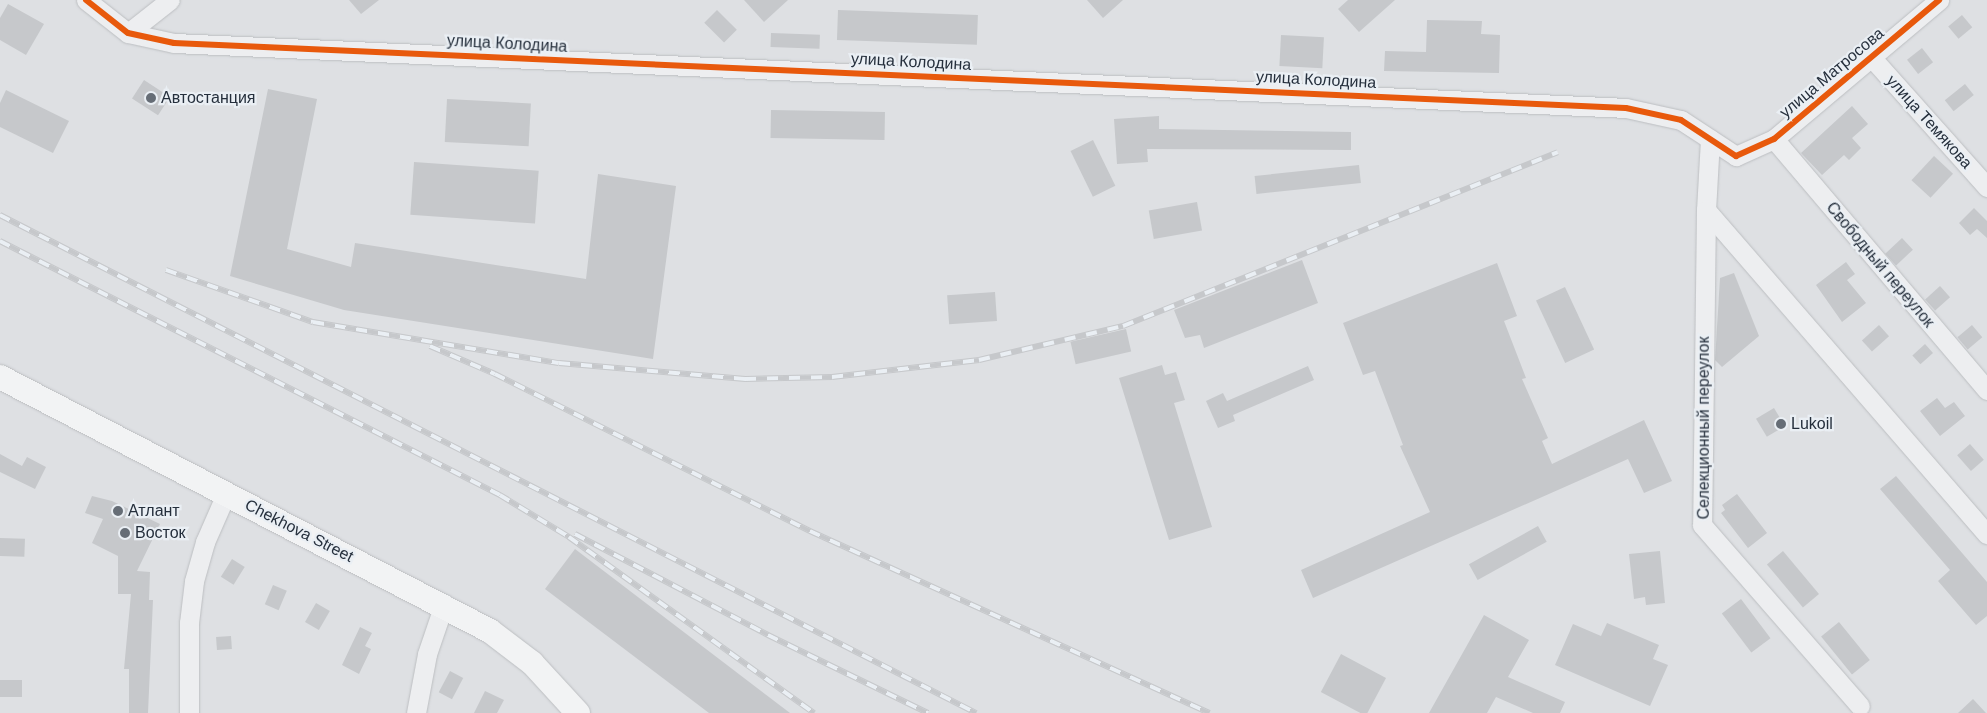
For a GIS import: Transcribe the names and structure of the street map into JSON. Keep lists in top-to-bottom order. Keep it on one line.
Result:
{"streets":{"main road":["Chekhova Street"],"street":["улица Колодина","улица Матросова","улица Темякова","Свободный переулок","Селекционный переулок"]},"crossings":[["улица Колодина","улица Матросова"],["улица Колодина","Селекционный переулок"],["улица Матросова","улица Темякова"],["улица Матросова","Свободный переулок"]],"places":["Автостанция","Lukoil","Атлант","Восток"]}
